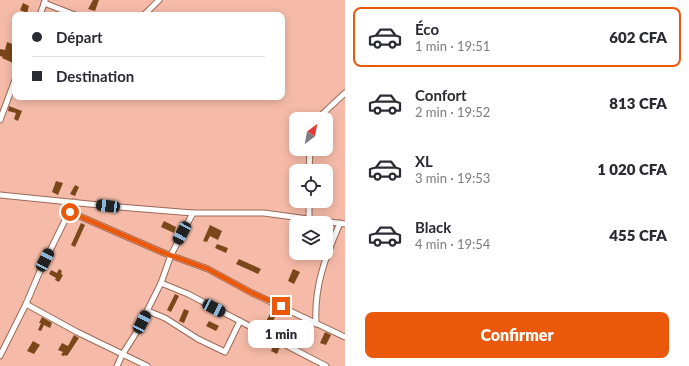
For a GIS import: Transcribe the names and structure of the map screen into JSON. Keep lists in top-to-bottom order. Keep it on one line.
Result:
{"north":"top right","page":{"list":[{"name":"Éco","note":"1 min · 19:51","value":"602 CFA"},{"name":"Confort","note":"2 min · 19:52","value":"813 CFA"},{"name":"XL","note":"3 min · 19:53","value":"1 020 CFA"},{"name":"Black","note":"4 min · 19:54","value":"455 CFA"}],"banner":["Départ","Destination"],"buttons":"Confirmer","bubble":"1 min"}}
